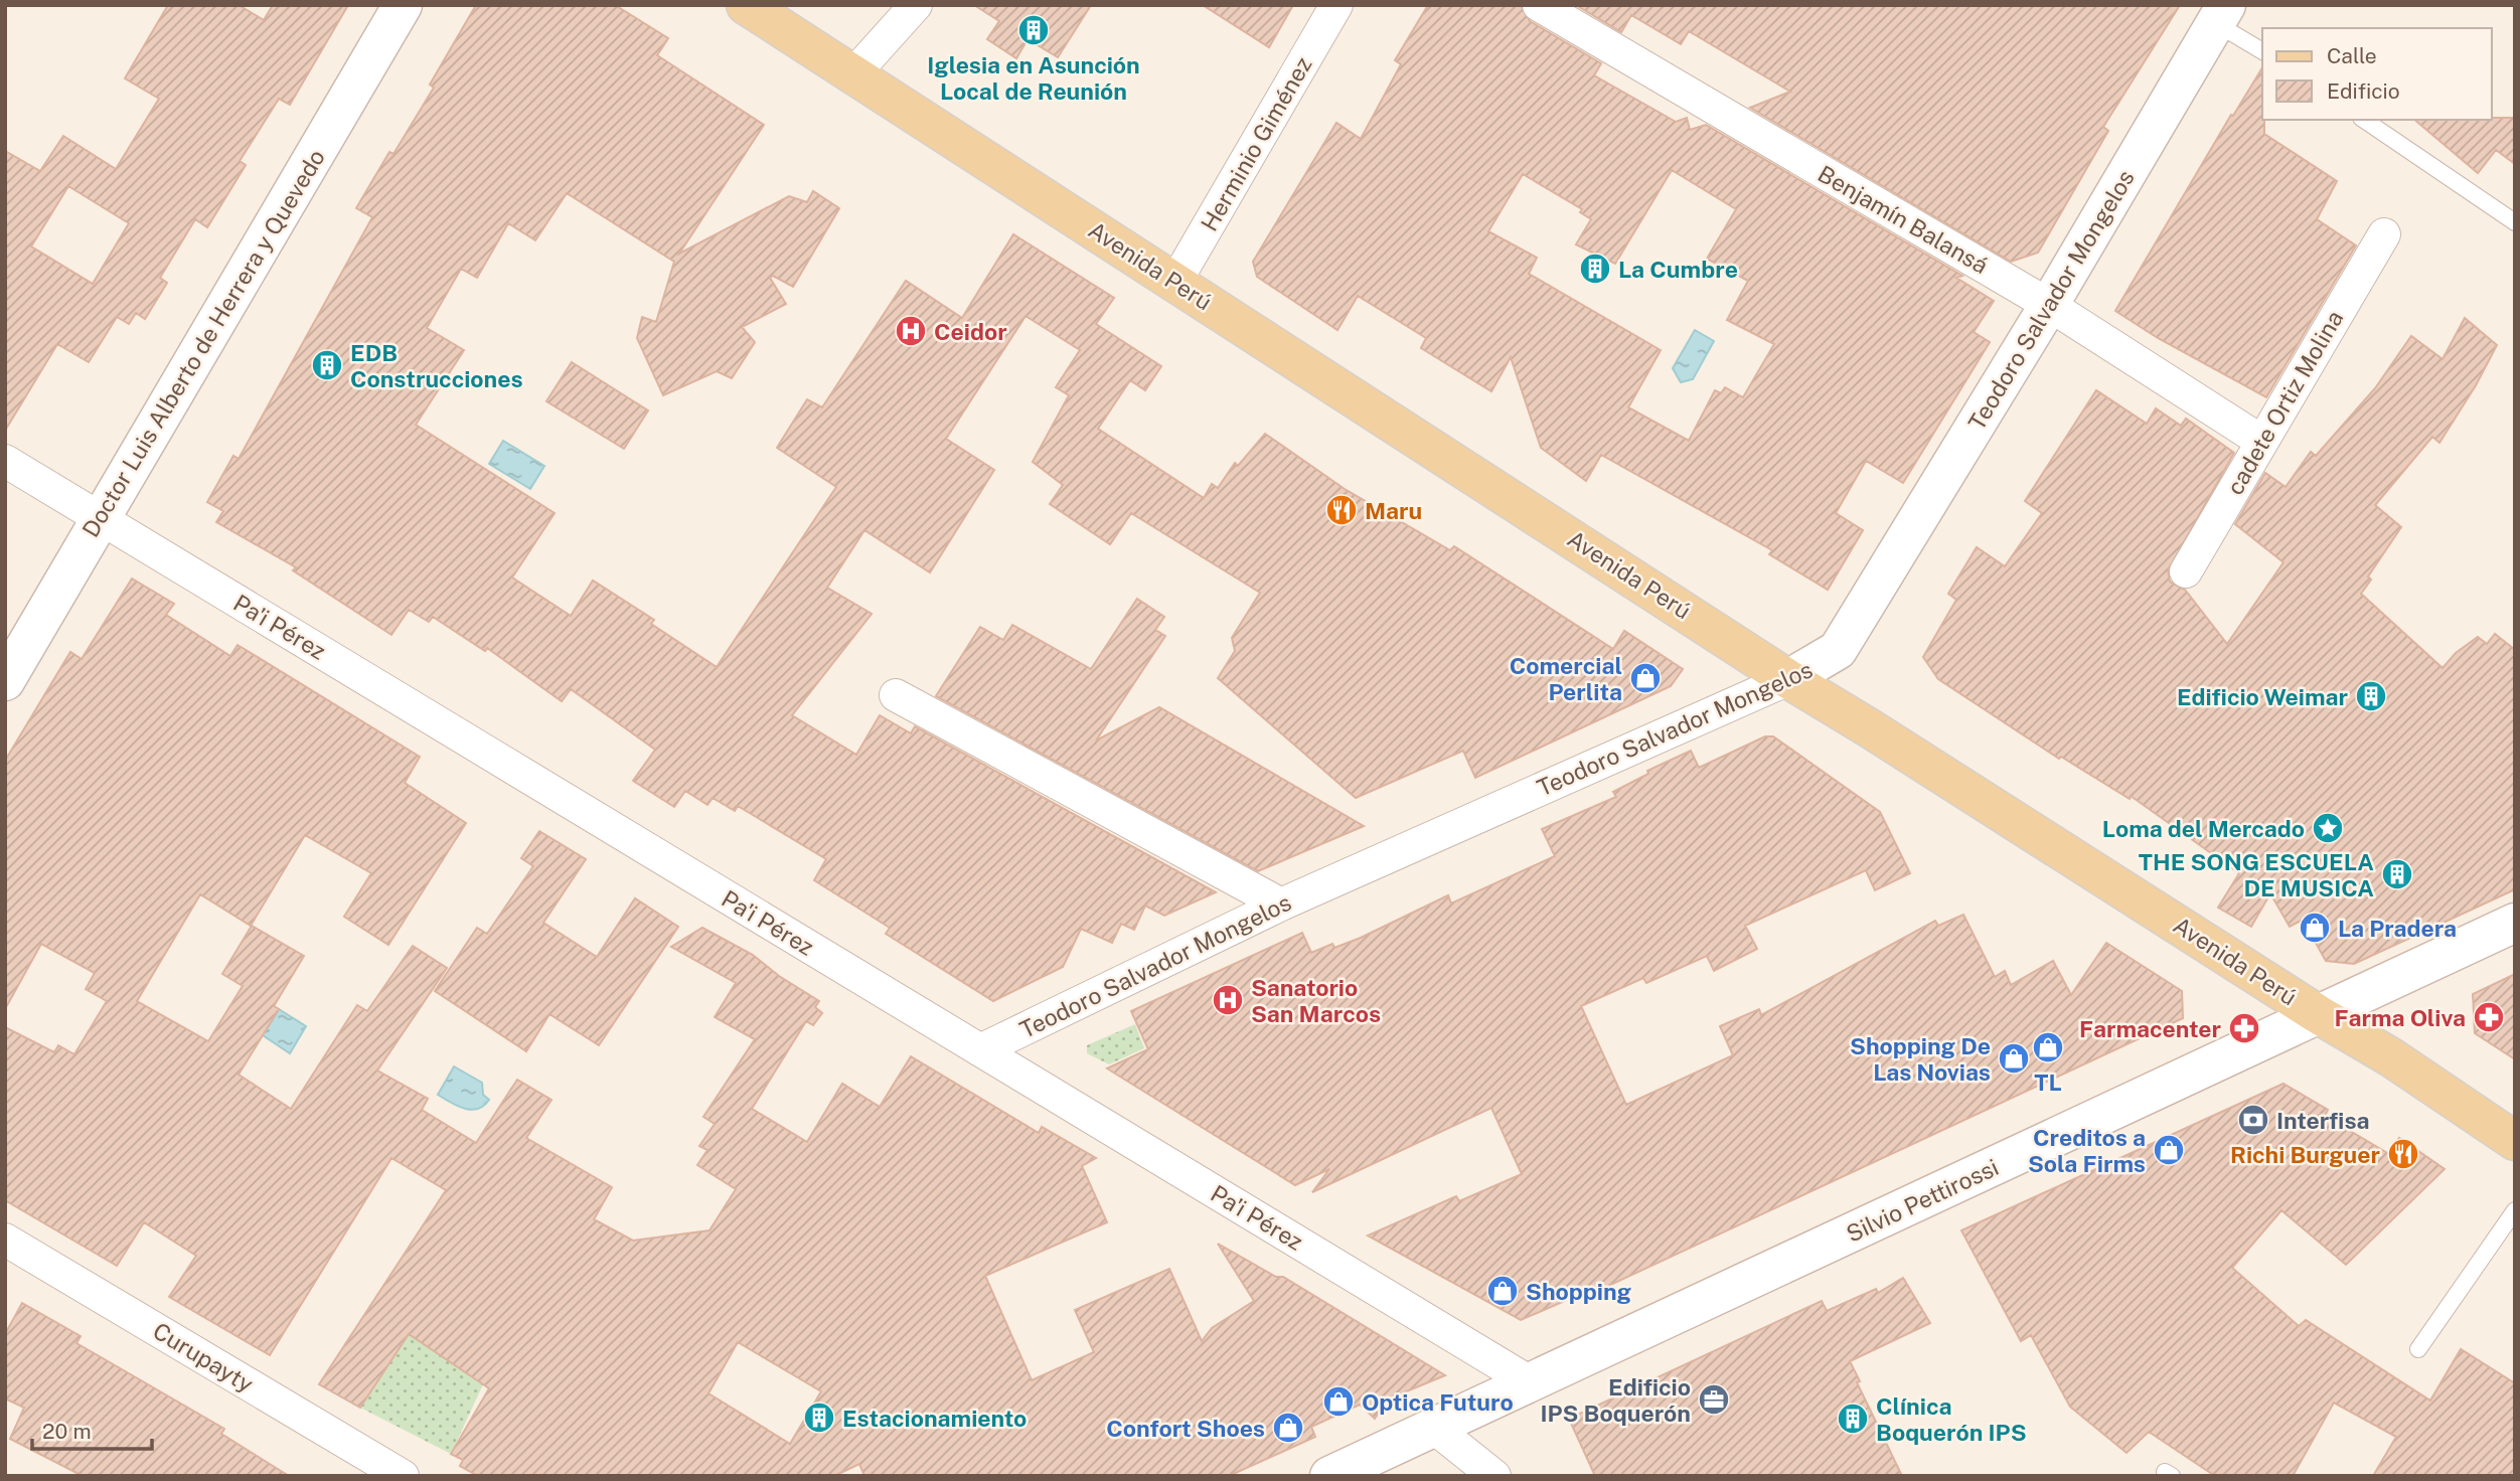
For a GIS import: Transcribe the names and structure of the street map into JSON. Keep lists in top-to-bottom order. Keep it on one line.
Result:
{"streets":{"main road":["Avenida Perú"],"street":["Herminio Giménez","Benjamín Balansá","Teodoro Salvador Mongelos","Doctor Luis Alberto de Herrera y Quevedo","cadete Ortiz Molina","Pa'i Pérez","Silvio Pettirossi","Curupayty"]},"crossings":[["Herminio Giménez","Avenida Perú"],["Benjamín Balansá","Teodoro Salvador Mongelos"],["Benjamín Balansá","cadete Ortiz Molina"],["Avenida Perú","Teodoro Salvador Mongelos"],["Avenida Perú","Silvio Pettirossi"],["Teodoro Salvador Mongelos","Pa'i Pérez"],["Doctor Luis Alberto de Herrera y Quevedo","Pa'i Pérez"],["Pa'i Pérez","Silvio Pettirossi"]],"places":{"building":["Iglesia en Asunción Local de Reunión","La Cumbre","EDB Construcciones","Edificio Weimar","THE SONG ESCUELA DE MUSICA","Estacionamiento","Clínica Boquerón IPS"],"hospital":["Ceidor","Sanatorio San Marcos"],"restaurant":["Maru","Richi Burguer"],"shop":["Comercial Perlita","La Pradera","TL","Shopping De Las Novias","Creditos a Sola Firms","Shopping","Optica Futuro","Confort Shoes"],"place":["Loma del Mercado"],"pharmacy":["Farma Oliva","Farmacenter"],"bank":["Interfisa"],"office":["Edificio IPS Boquerón"]},"legend":["Calle","Edificio"],"scale_bar":"20 m"}
